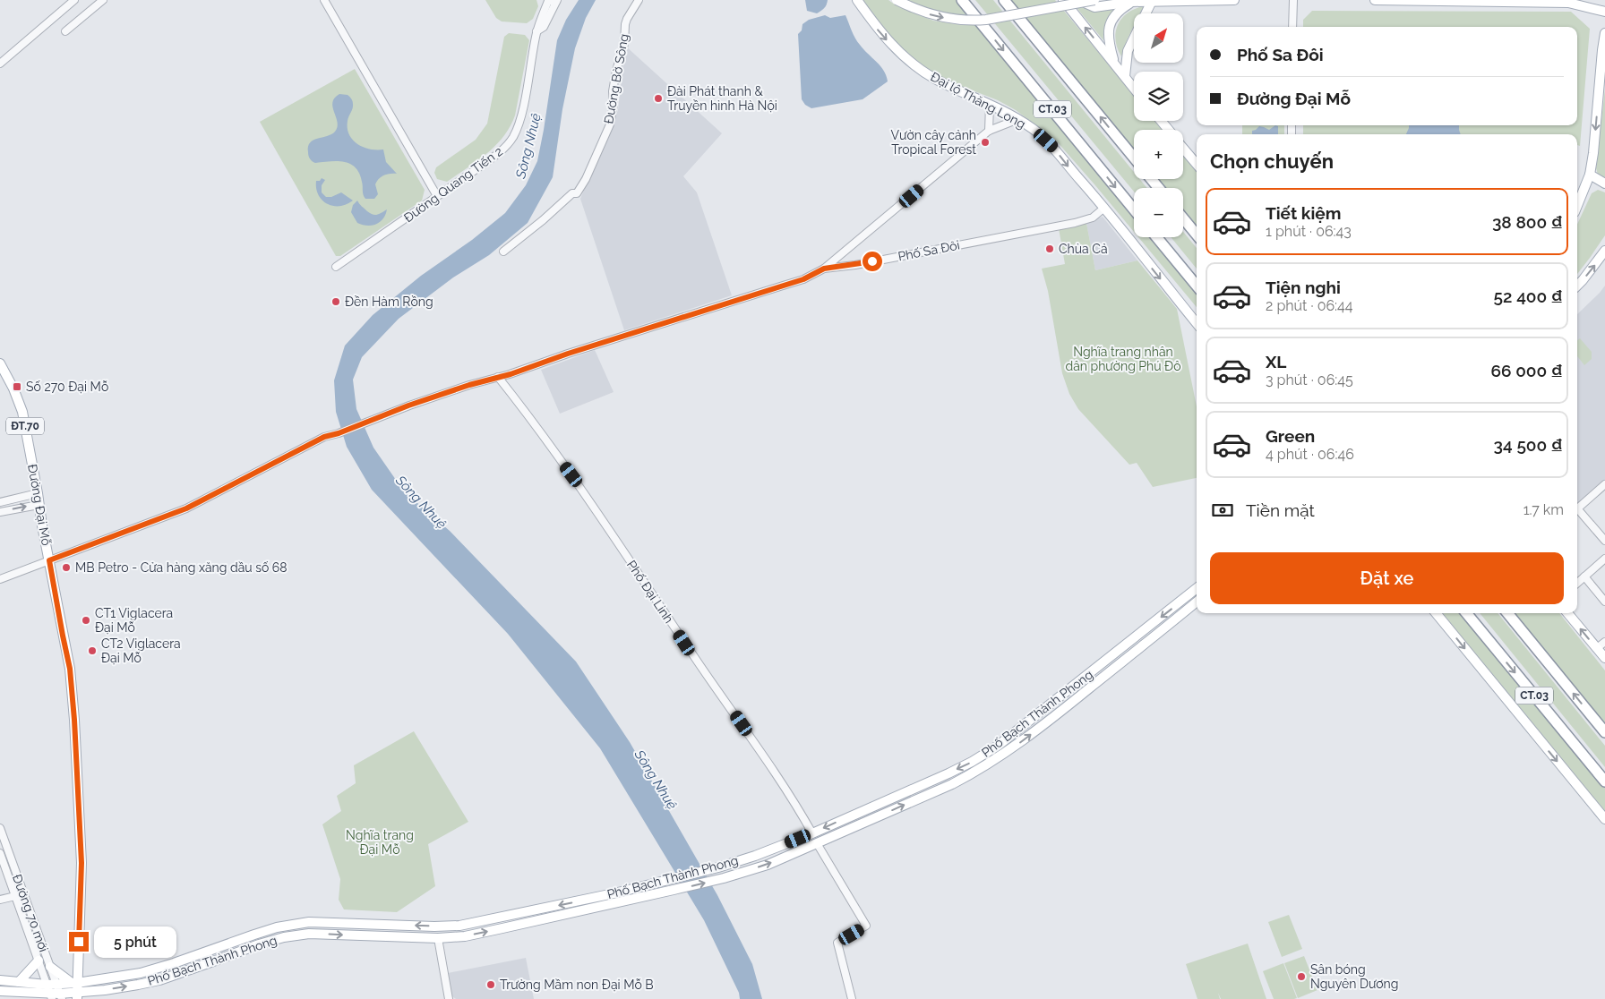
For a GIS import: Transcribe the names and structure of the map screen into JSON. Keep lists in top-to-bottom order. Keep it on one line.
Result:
{"streets":{"highway":["CT.03"],"main road":["Đại lộ Thăng Long","ĐT.70","Đường Đại Mỗ","Phố Bạch Thành Phong"],"street":["Đường Bờ Sông","Đường Quang Tiến 2","Phố Sa Đôi","Phố Đại Linh","Đường 70 mới"]},"crossings":[["Đại lộ Thăng Long","Phố Sa Đôi"],["Phố Sa Đôi","Đường Đại Mỗ"],["Phố Sa Đôi","Phố Đại Linh"],["Đường Đại Mỗ","Phố Bạch Thành Phong"],["Phố Đại Linh","Phố Bạch Thành Phong"]],"one_way":["Đại lộ Thăng Long"],"water":["Sông Nhuệ"],"parks":["Nghĩa trang nhân dân phường Phú Đô","Nghĩa trang Đại Mỗ"],"places":{"other":["Đài Phát thanh & Truyền hình Hà Nội","Vườn cây cảnh Tropical Forest","Chùa Cả","Đền Hàm Rồng","MB Petro - Cửa hàng xăng dầu số 68","CT1 Viglacera Đại Mỗ","CT2 Viglacera Đại Mỗ","Sân bóng Nguyên Dương","Trường Mầm non Đại Mỗ B"],"transit":["Số 270 Đại Mỗ"]},"north":"top right","page":{"map_buttons":["+","−"],"banner":["Phố Sa Đôi","Đường Đại Mỗ"],"heading":"Chọn chuyến","list":[{"name":"Tiết kiệm","note":"1 phút · 06:43","value":"38 800 ₫"},{"name":"Tiện nghi","note":"2 phút · 06:44","value":"52 400 ₫"},{"name":"XL","note":"3 phút · 06:45","value":"66 000 ₫"},{"name":"Green","note":"4 phút · 06:46","value":"34 500 ₫"}],"pay":["Tiền mặt","1.7 km"],"buttons":"Đặt xe","bubble":"5 phút"}}
